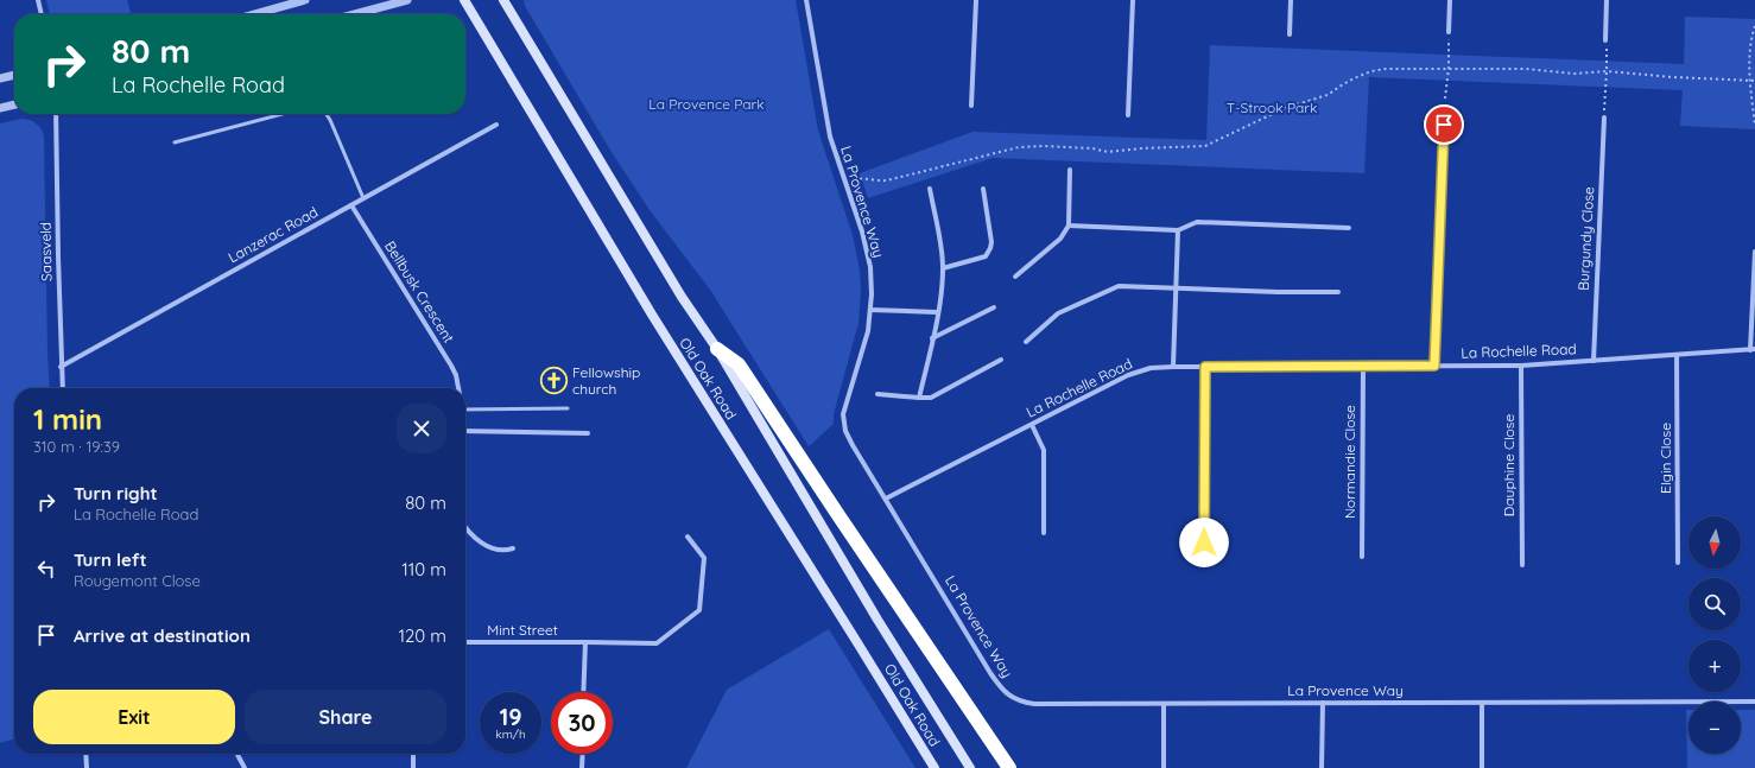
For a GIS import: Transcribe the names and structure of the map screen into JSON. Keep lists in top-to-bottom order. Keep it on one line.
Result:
{"streets":{"main road":["Old Oak Road"],"street":["La Provence Way","Lanzerac Road","Burgundy Close","Saasveld","Bellbusk Crescent","La Rochelle Road","Elgin Close","Normandie Close","Dauphine Close","Mint Street"]},"crossings":[["La Provence Way","La Rochelle Road"],["Lanzerac Road","Saasveld"],["Lanzerac Road","Bellbusk Crescent"],["Burgundy Close","La Rochelle Road"],["La Rochelle Road","Elgin Close"],["La Rochelle Road","Normandie Close"],["La Rochelle Road","Dauphine Close"]],"parks":["La Provence Park","T-Strook Park"],"places":{"church":["Fellowship church"]},"north":"bottom","page":{"turn":["80 m","La Rochelle Road"],"heading":["1 min","310 m · 19:39"],"list":[{"name":"Turn right","note":"La Rochelle Road","value":"80 m"},{"name":"Turn left","note":"Rougemont Close","value":"110 m"},{"name":"Arrive at destination","value":"120 m"}],"map_buttons":["+","−"],"buttons":["Exit","Share"],"speed":"19 km/h","limit":"30"}}
